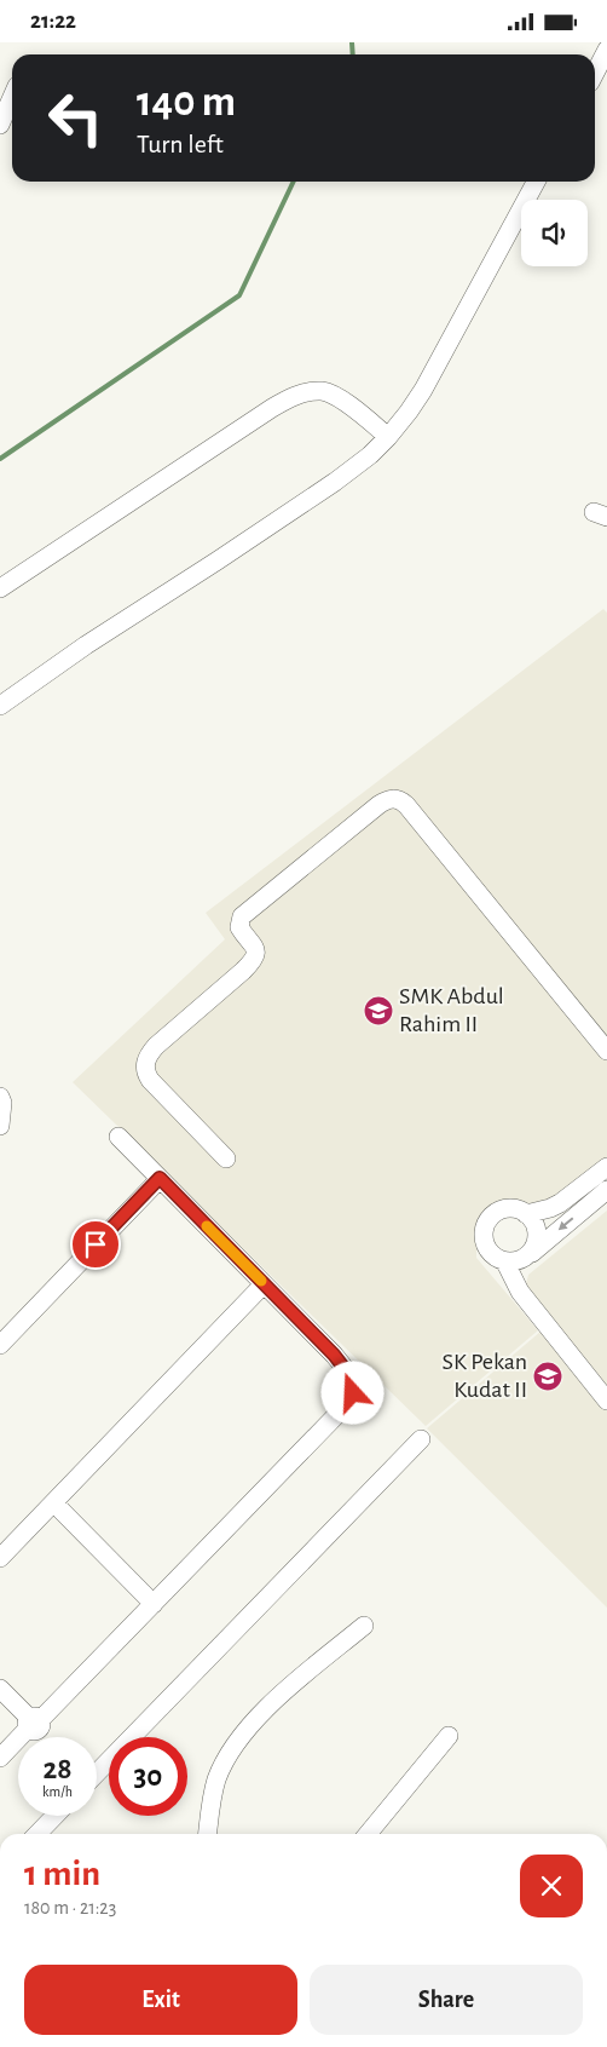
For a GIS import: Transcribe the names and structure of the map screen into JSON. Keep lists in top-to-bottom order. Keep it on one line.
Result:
{"places":{"school or university":["SMK Abdul Rahim II","SK Pekan Kudat II"]},"page":{"status":"21:22","turn":["140 m","Turn left"],"speed":"28 km/h","limit":"30","heading":["1 min","180 m · 21:23"],"buttons":["Exit","Share"]}}
